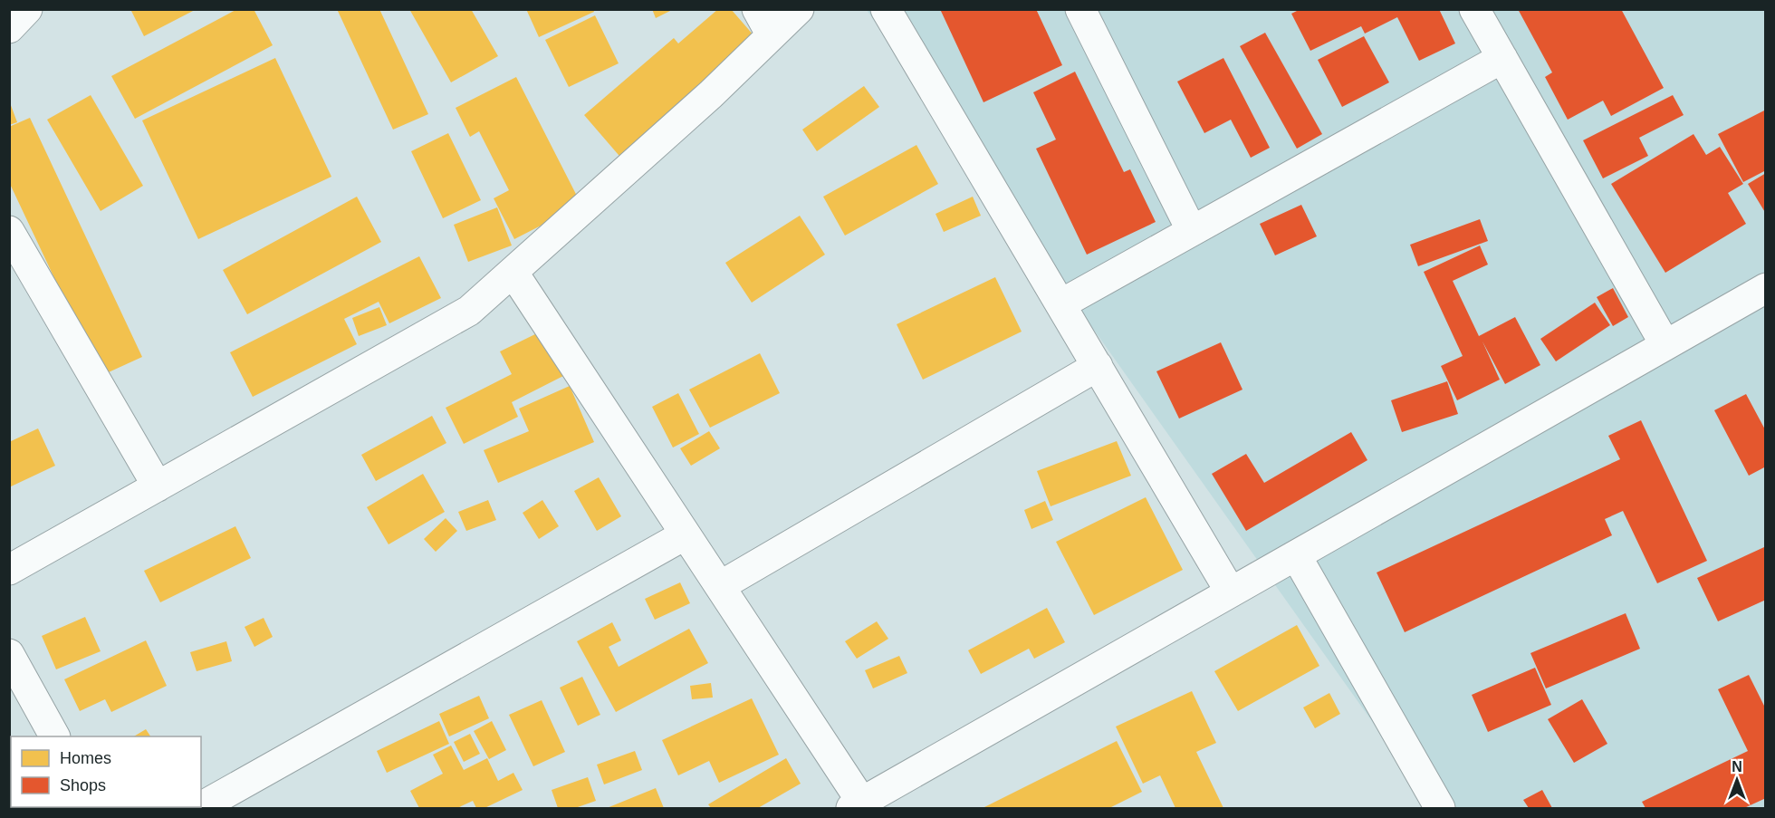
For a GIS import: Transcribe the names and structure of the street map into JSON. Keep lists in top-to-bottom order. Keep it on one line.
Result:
{"legend":["Homes","Shops"],"north":"top"}
